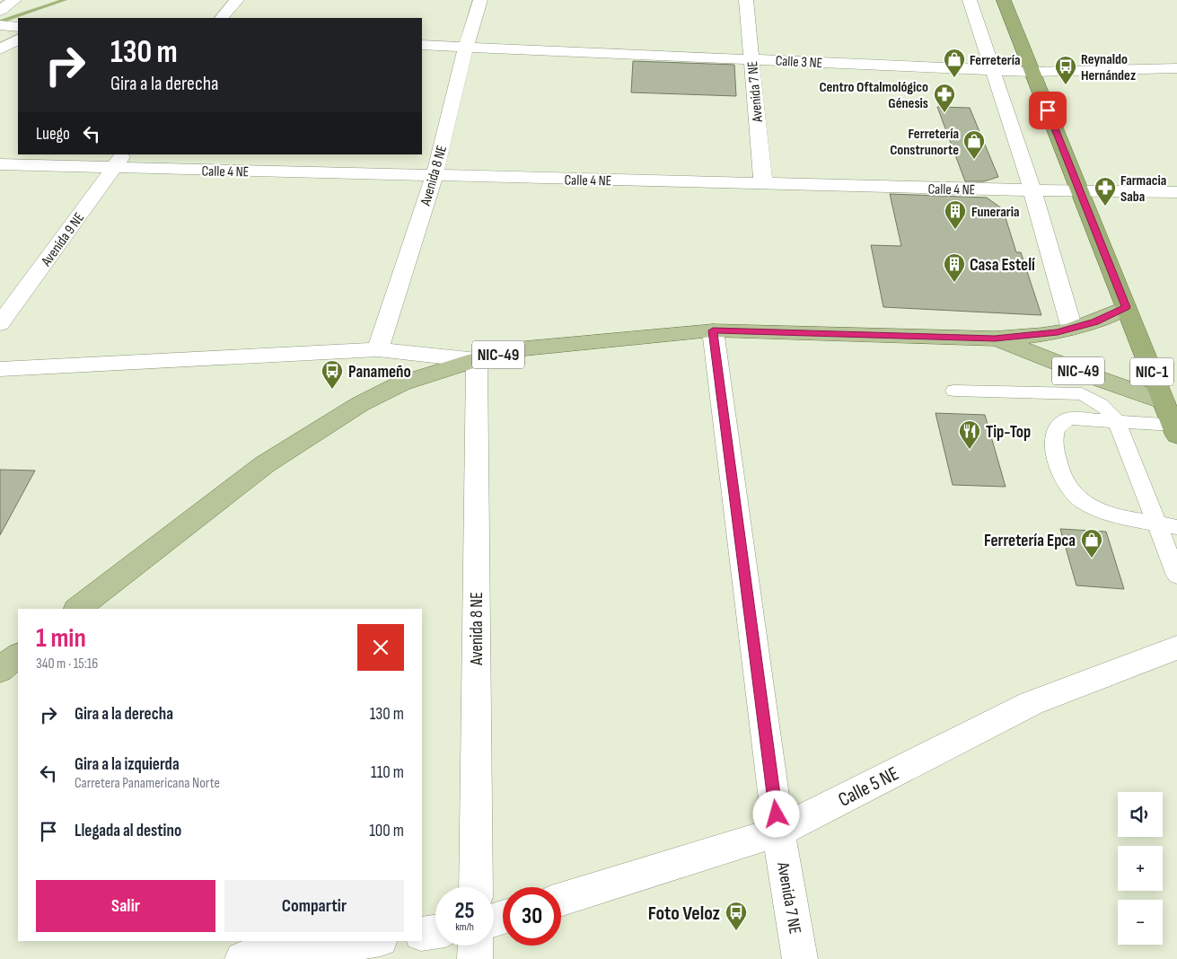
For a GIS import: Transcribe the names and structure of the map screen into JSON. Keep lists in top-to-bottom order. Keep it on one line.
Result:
{"streets":{"highway":["NIC-1"],"main road":["NIC-49"],"street":["Calle 3 NE","Avenida 7 NE","Calle 4 NE","Avenida 8 NE","Avenida 9 NE","Calle 5 NE"]},"crossings":[["Calle 3 NE","Avenida 7 NE"],["Calle 3 NE","Avenida 8 NE"],["Calle 3 NE","NIC-1"],["Avenida 7 NE","Calle 4 NE"],["Avenida 7 NE","NIC-49"],["Avenida 7 NE","Calle 5 NE"],["Calle 4 NE","Avenida 8 NE"],["Calle 4 NE","Avenida 9 NE"],["Calle 4 NE","NIC-1"],["Avenida 8 NE","NIC-49"],["NIC-49","NIC-1"]],"places":{"shop":["Ferretería","Ferretería Construnorte","Ferretería Epca"],"bus stop":["Reynaldo Hernández","Panameño","Foto Veloz"],"pharmacy":["Centro Oftalmológico Génesis","Farmacia Saba"],"building":["Funeraria","Casa Estelí"],"restaurant":["Tip-Top"]},"page":{"turn":["130 m","Gira a la derecha"],"then":"Luego","heading":["1 min","340 m · 15:16"],"list":[{"name":"Gira a la derecha","value":"130 m"},{"name":"Gira a la izquierda","note":"Carretera Panamericana Norte","value":"110 m"},{"name":"Llegada al destino","value":"100 m"}],"map_buttons":["+","−"],"buttons":["Salir","Compartir"],"speed":"25 km/h","limit":"30"}}
